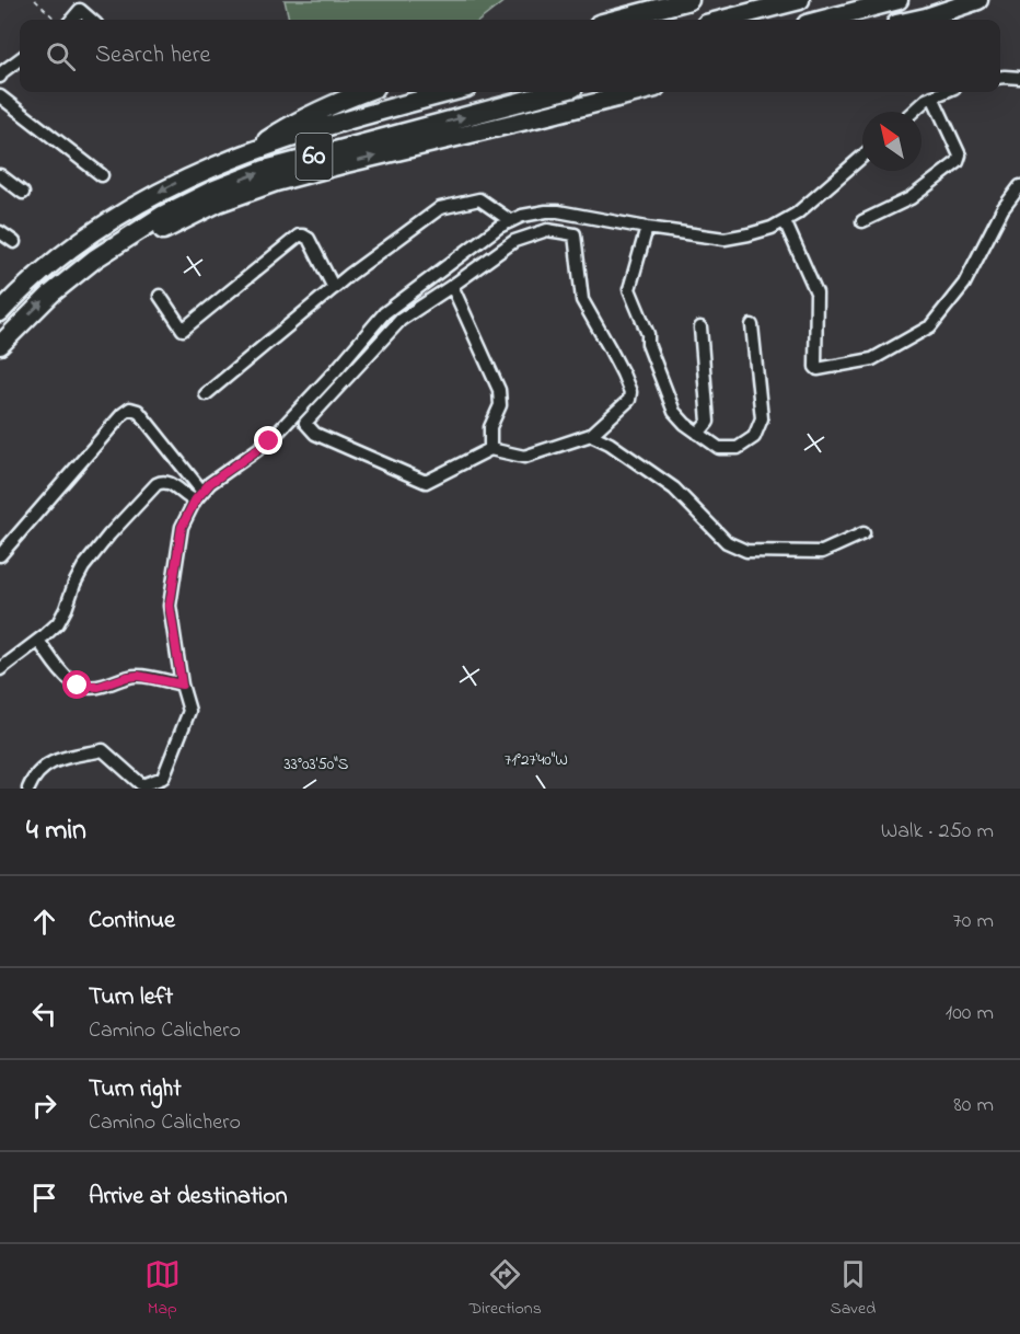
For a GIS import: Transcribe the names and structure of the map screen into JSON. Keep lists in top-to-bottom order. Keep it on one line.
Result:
{"streets":{"highway":["60"]},"north":"top left","page":{"search":"Search here","heading":["4 min","Walk · 250 m"],"list":[["Continue","70 m"],["Turn left","Camino Calichero","100 m"],["Turn right","Camino Calichero","80 m"],"Arrive at destination"],"nav":["Map","Directions","Saved"]},"coordinates":["71°27'40\"W","33°03'50\"S"]}
